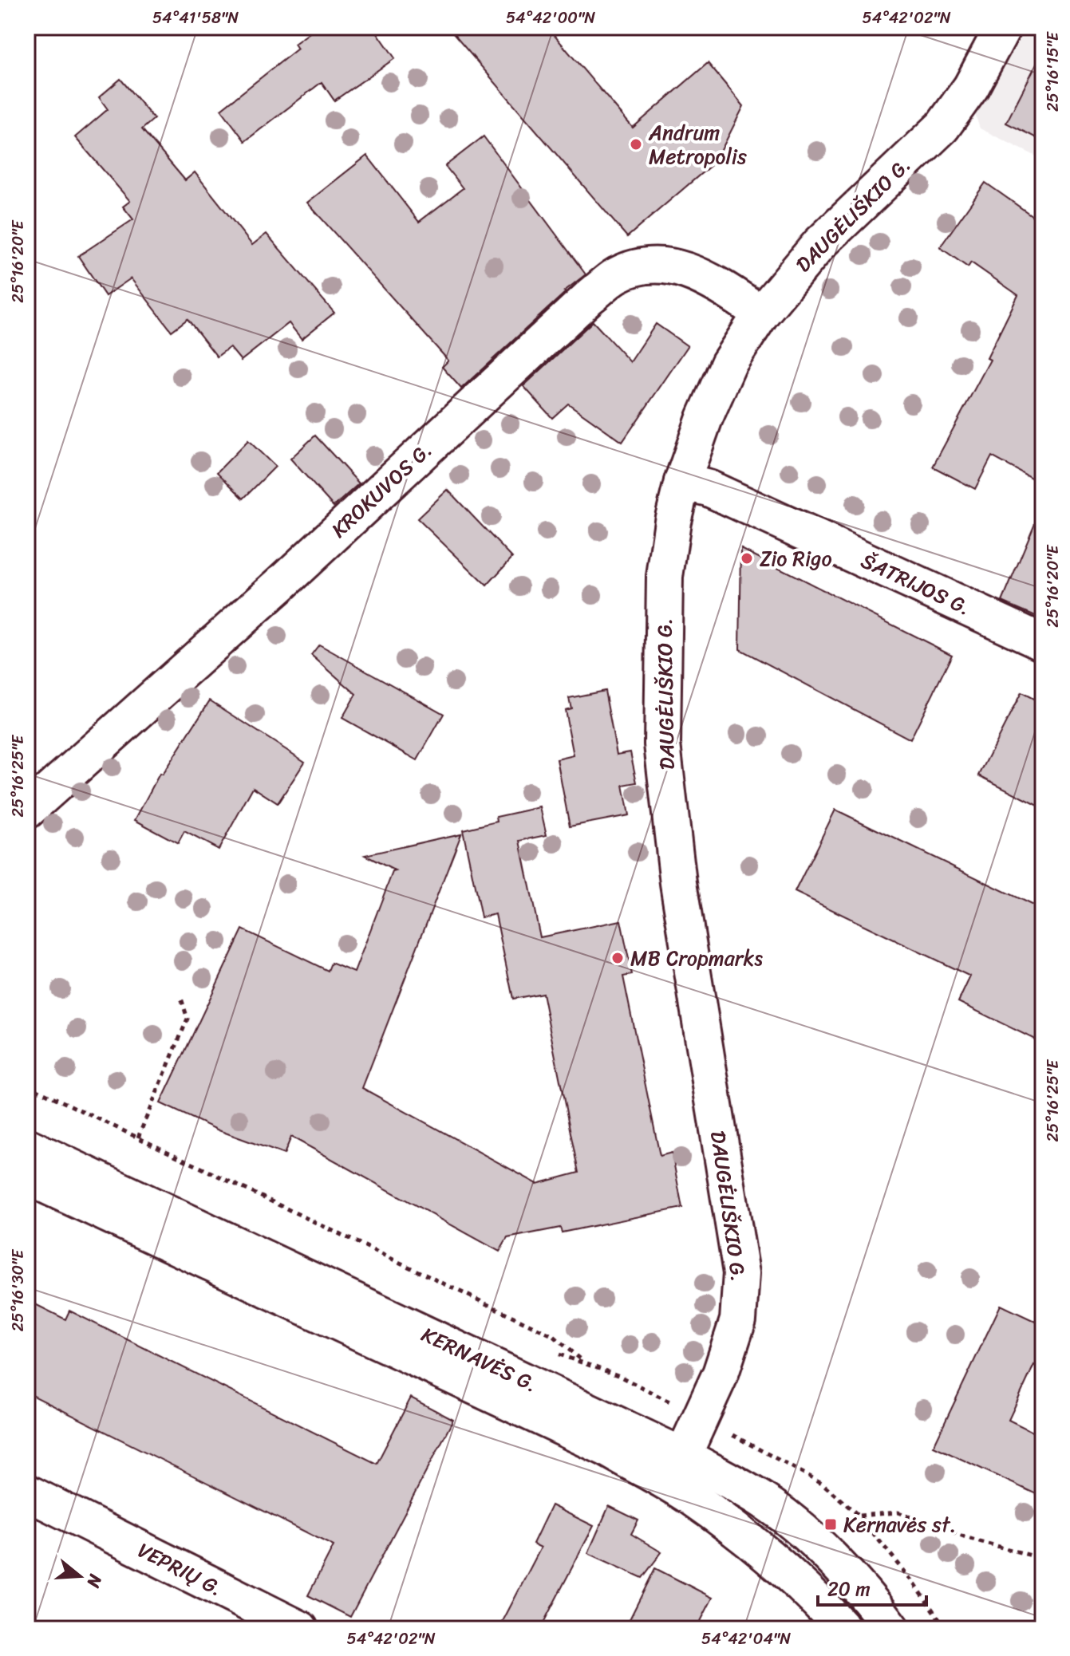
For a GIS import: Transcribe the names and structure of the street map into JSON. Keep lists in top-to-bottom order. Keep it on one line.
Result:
{"streets":{"street":["DAUGĖLIŠKIO G.","KROKUVOS G.","ŠATRIJOS G.","KERNAVĖS G.","VEPRIŲ G."]},"crossings":[["DAUGĖLIŠKIO G.","KROKUVOS G."],["DAUGĖLIŠKIO G.","ŠATRIJOS G."],["DAUGĖLIŠKIO G.","KERNAVĖS G."]],"places":{"other":["Andrum Metropolis","Zio Rigo","MB Cropmarks"],"transit":["Kernavės st."]},"scale_bar":"20 m","north":"right","coordinates":["54°41'58\"N","54°42'00\"N","54°42'02\"N","25°16'15\"E","25°16'20\"E","25°16'25\"E","25°16'30\"E","54°42'04\"N"]}
